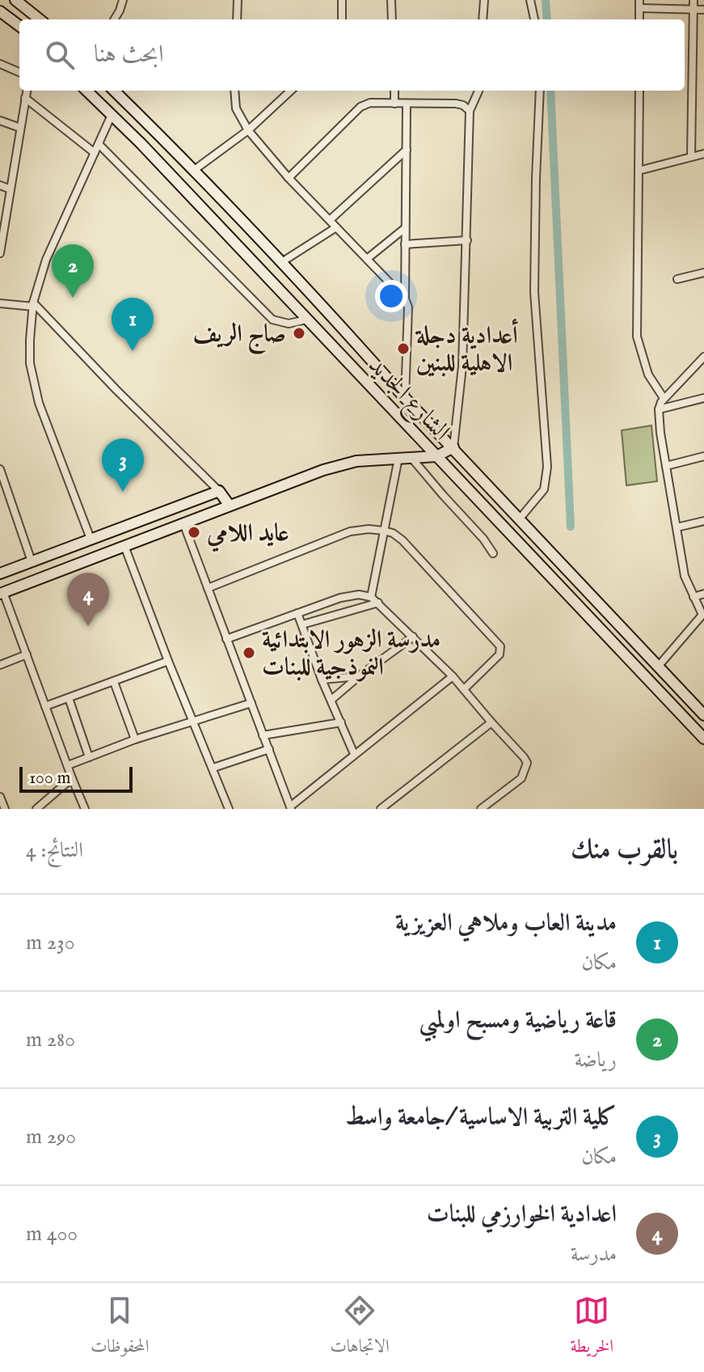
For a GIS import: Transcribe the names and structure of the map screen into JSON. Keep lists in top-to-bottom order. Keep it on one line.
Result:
{"streets":{"main road":["الشارع الجديد"]},"places":["صاج الريف","أعدادية دجلة الاهلية للبنين","عايد اللامي","مدرسة الزهور الابتدائية النموذجية للبنات"],"scale_bar":"100 m","page":{"search":"ابحث هنا","pins":["2","1","3","4"],"scale":"100 m","heading":["بالقرب منك","النتائج: 4"],"list":[{"mark":"1","name":"مدينة العاب وملاهي العزيزية","note":"مكان","value":"230 m"},{"mark":"2","name":"قاعة رياضية ومسبح اولمبي","note":"رياضة","value":"280 m"},{"mark":"3","name":"كلية التربية الاساسية /جامعة واسط","note":"مكان","value":"290 m"},{"mark":"4","name":"اعدادية الخوارزمي للبنات","note":"مدرسة","value":"400 m"}],"nav":["الخريطة","الاتجاهات","المحفوظات"]}}
